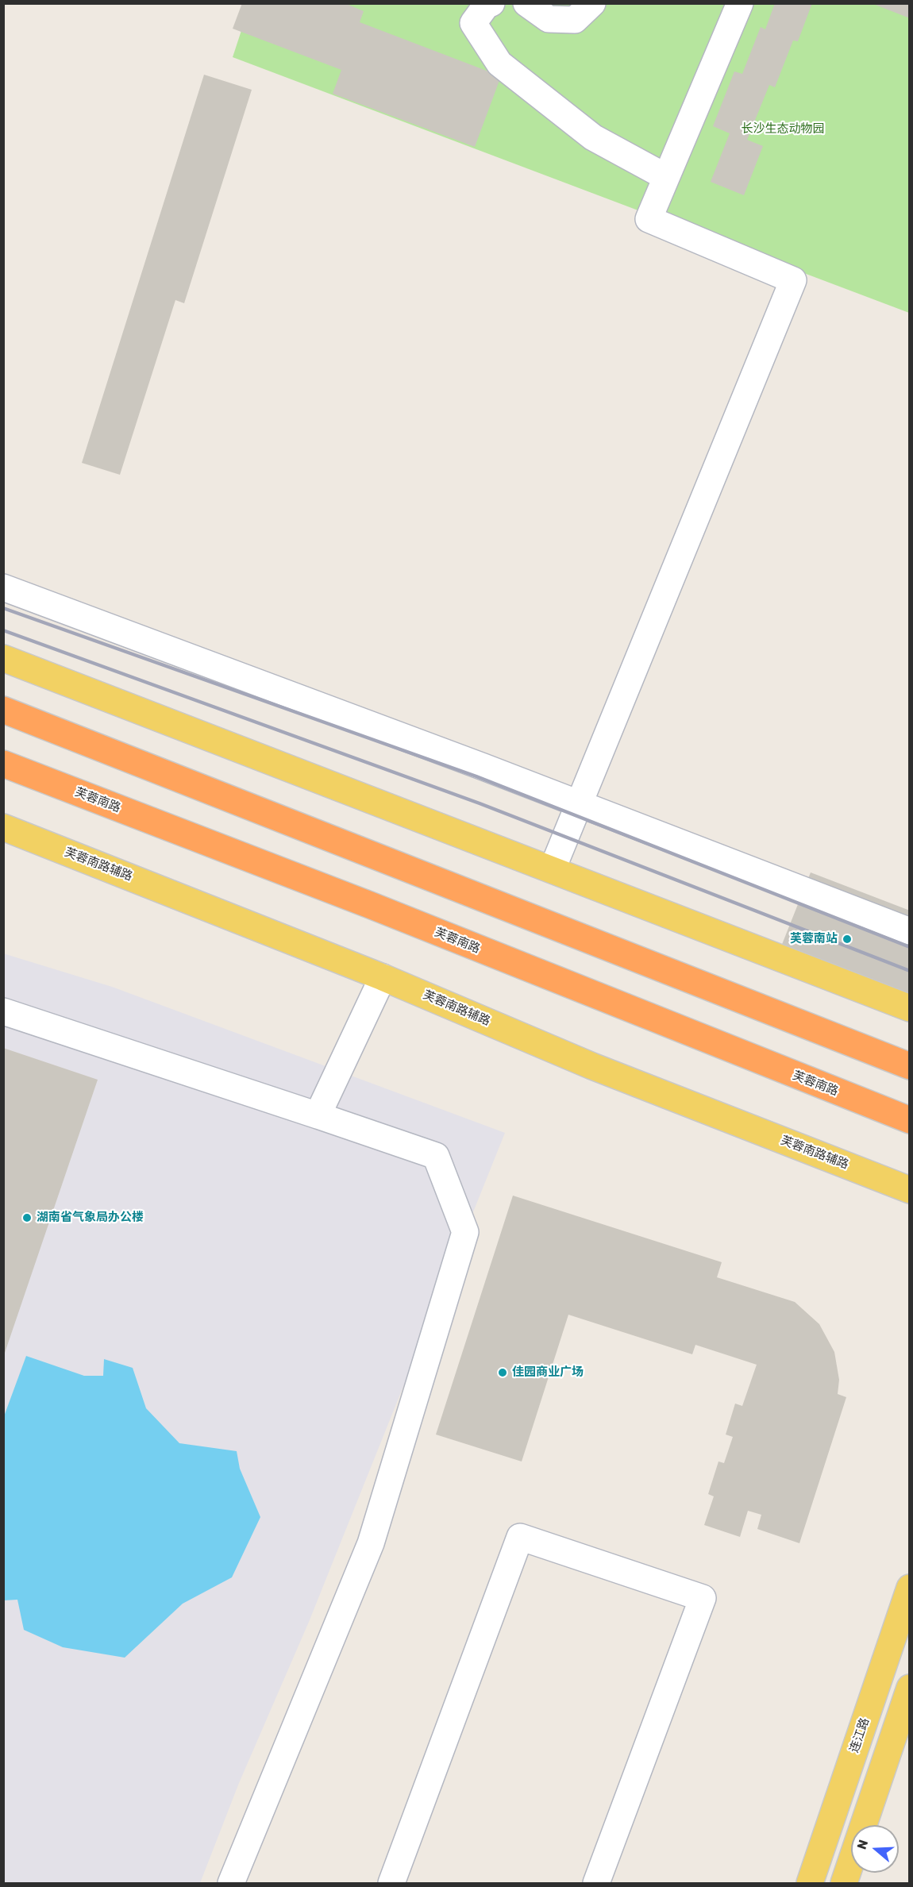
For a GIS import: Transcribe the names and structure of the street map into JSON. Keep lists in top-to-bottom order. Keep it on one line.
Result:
{"streets":{"highway":["芙蓉南路"],"main road":["芙蓉南路辅路","连江路"]},"parks":["长沙生态动物园"],"places":["芙蓉南站","湖南省气象局办公楼","佳园商业广场"],"north":"left"}
